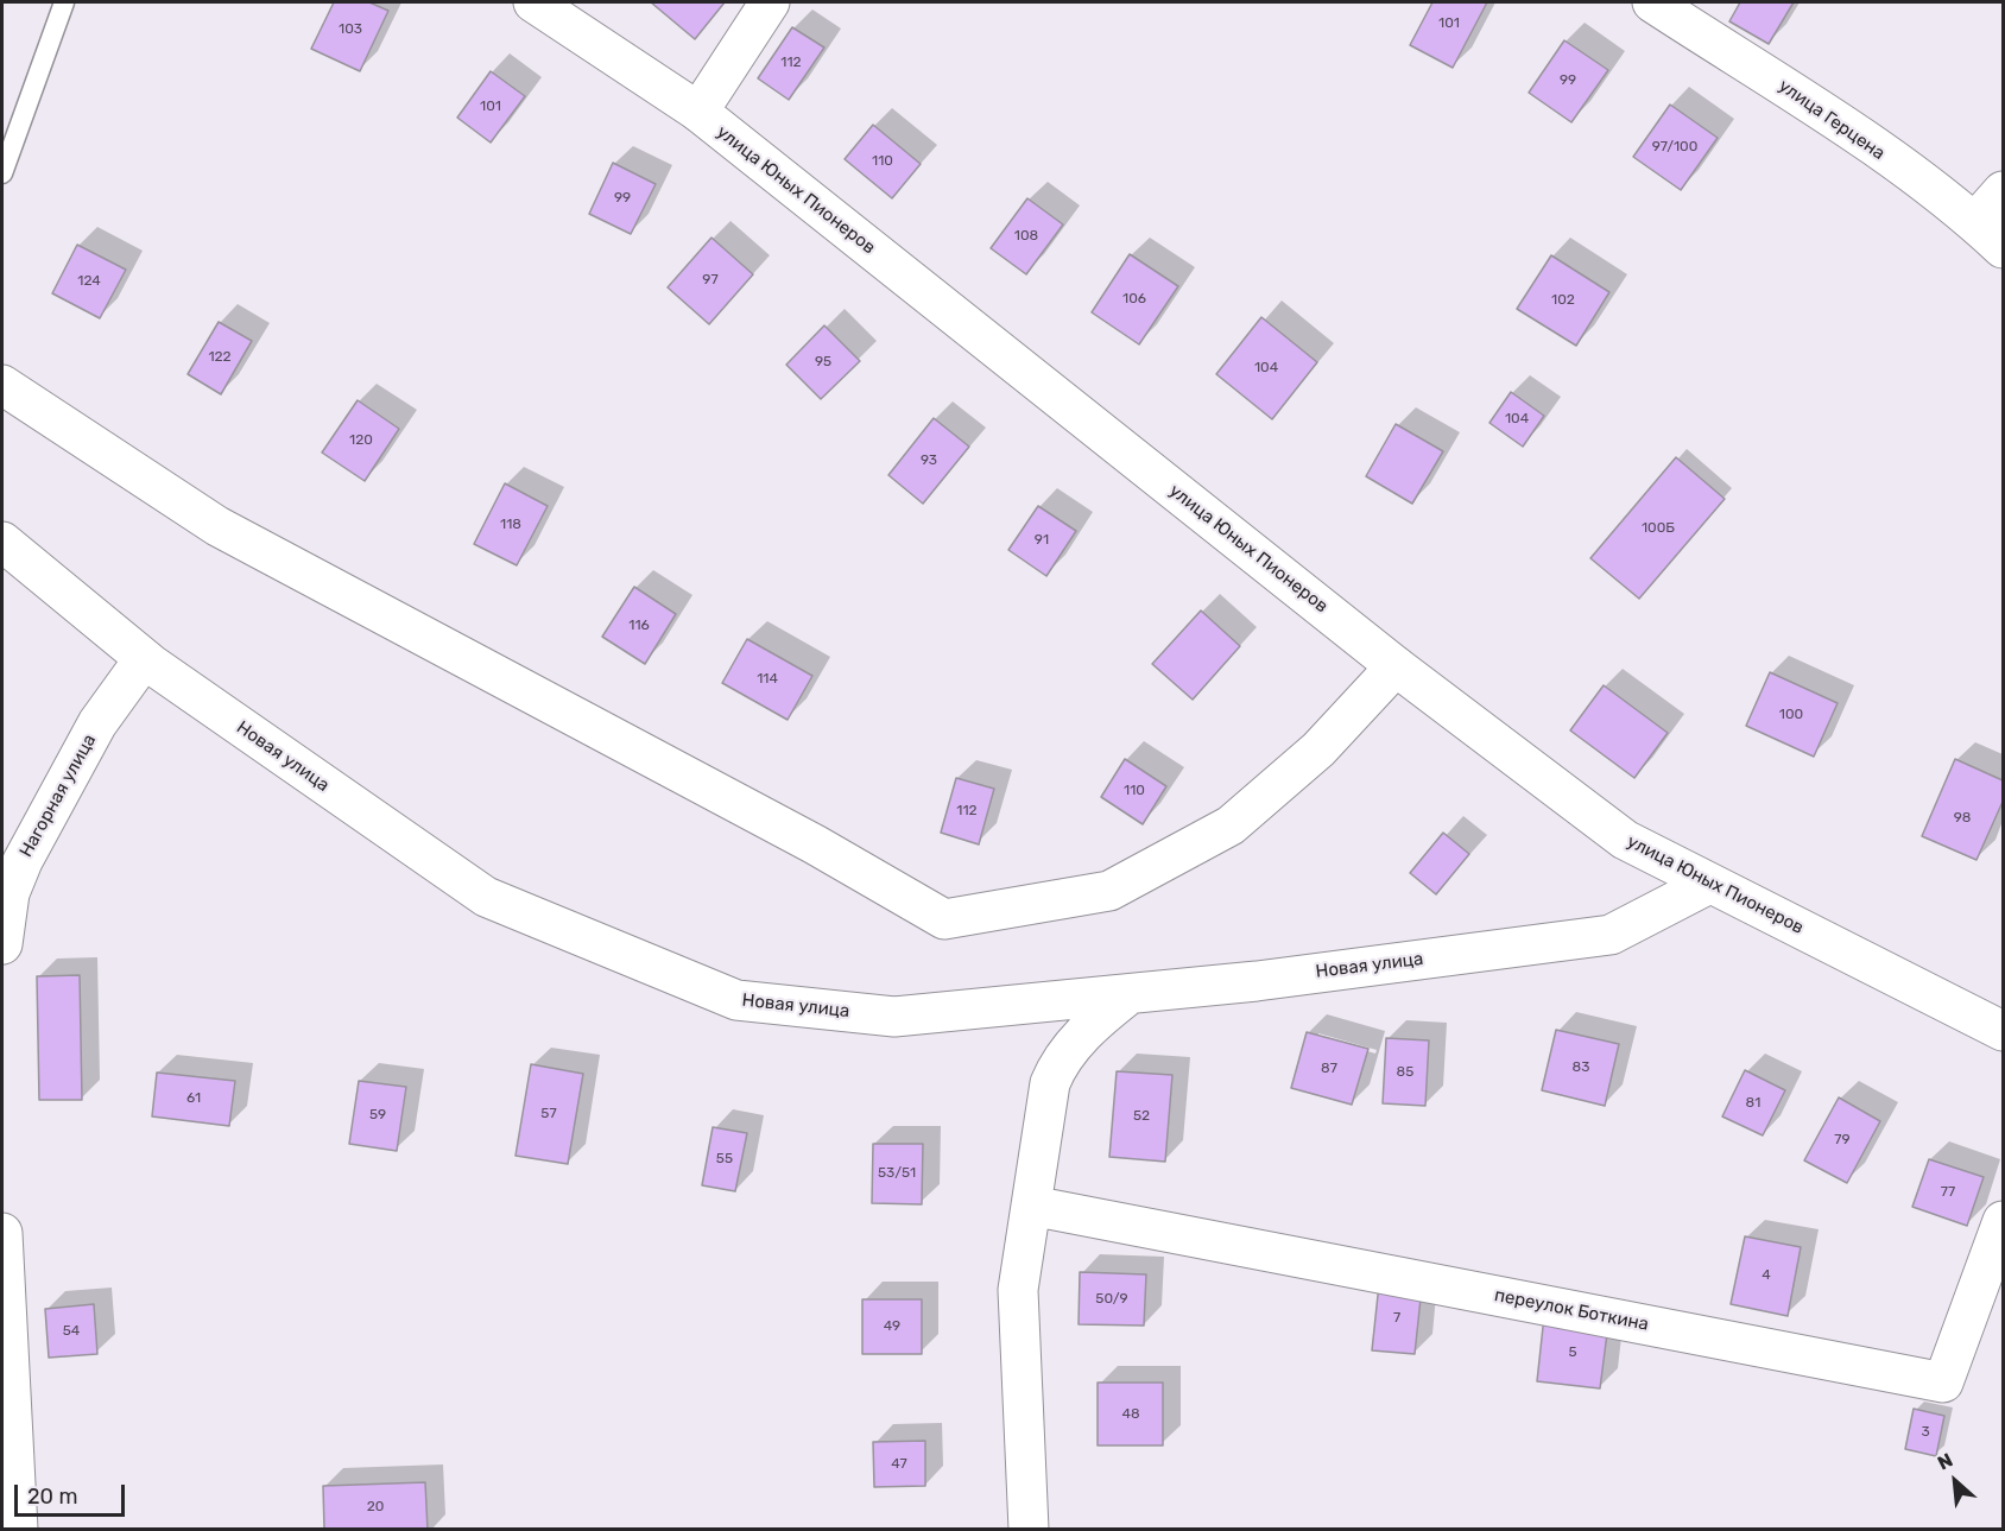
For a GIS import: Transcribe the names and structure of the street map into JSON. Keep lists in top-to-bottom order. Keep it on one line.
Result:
{"streets":{"street":["улица Герцена","улица Юных Пионеров","Новая улица","Нагорная улица","переулок Боткина"]},"crossings":[["улица Юных Пионеров","Новая улица"],["Новая улица","Нагорная улица"]],"house_numbers":["101","103","112","99","101","97/100","110","99","108","97","124","106","102","122","95","104","104","120","93","118","100Б","91","116","114","100","110","112","98","83","87","85","61","81","57","59","52","79","55","53/51","77","4","50/9","7","49","54","5","48","3","47","20"],"scale_bar":"20 m","north":"top left"}
